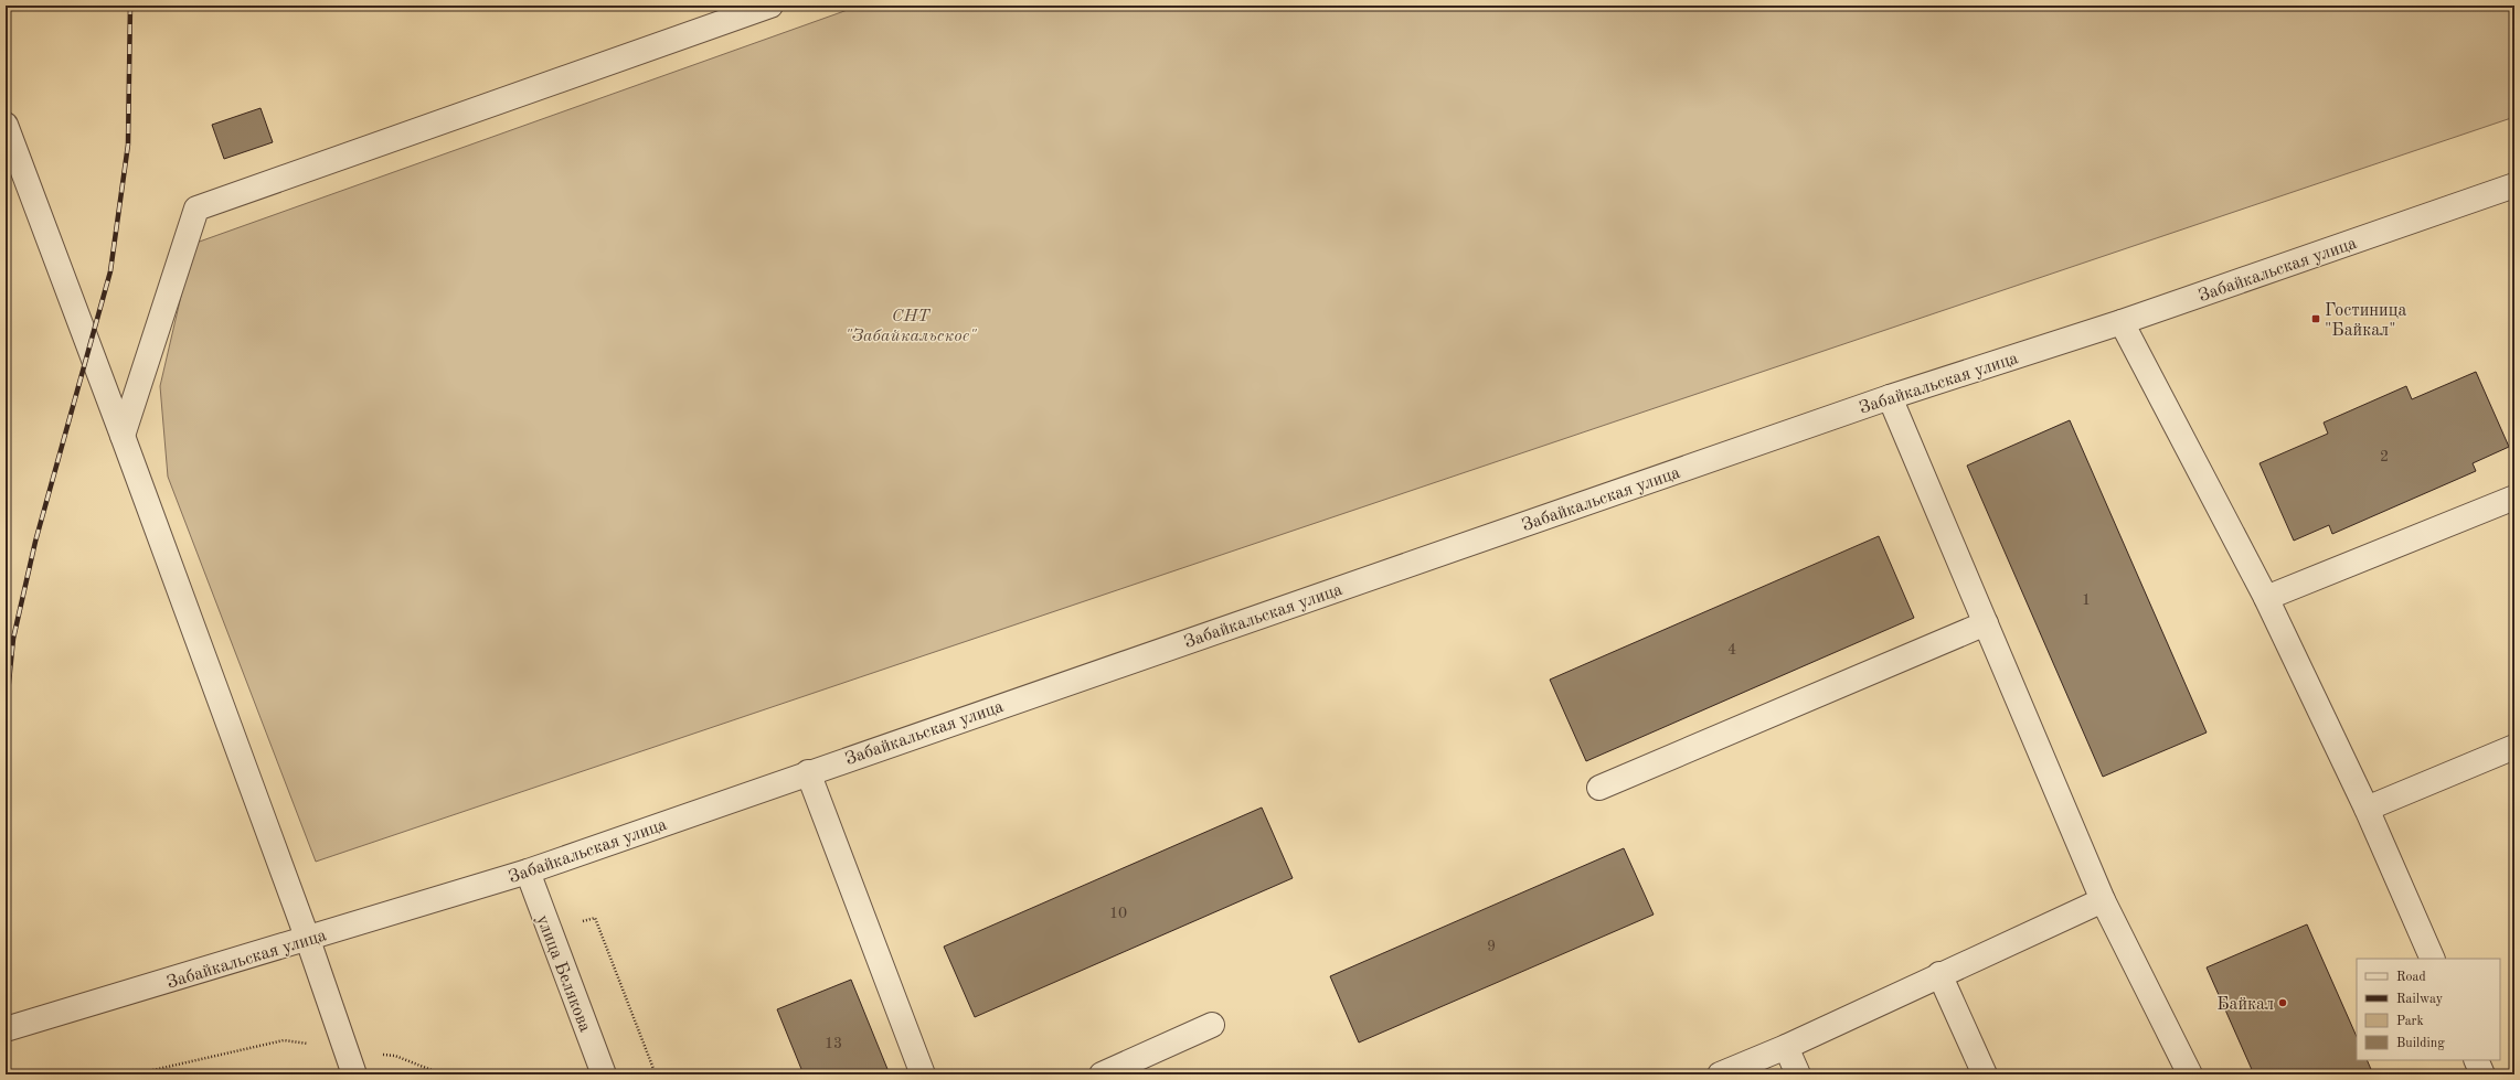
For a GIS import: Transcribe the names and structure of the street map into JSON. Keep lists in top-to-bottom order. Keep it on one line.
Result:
{"streets":{"street":["Забайкальская улица","улица Белякова"]},"crossings":[["Забайкальская улица","улица Белякова"]],"parks":["СНТ \"Забайкальское\""],"places":{"transit":["Гостиница \"Байкал\""],"other":["Байкал"]},"house_numbers":["2","1","4","10","9","13"],"legend":["Road","Railway","Park","Building"]}
